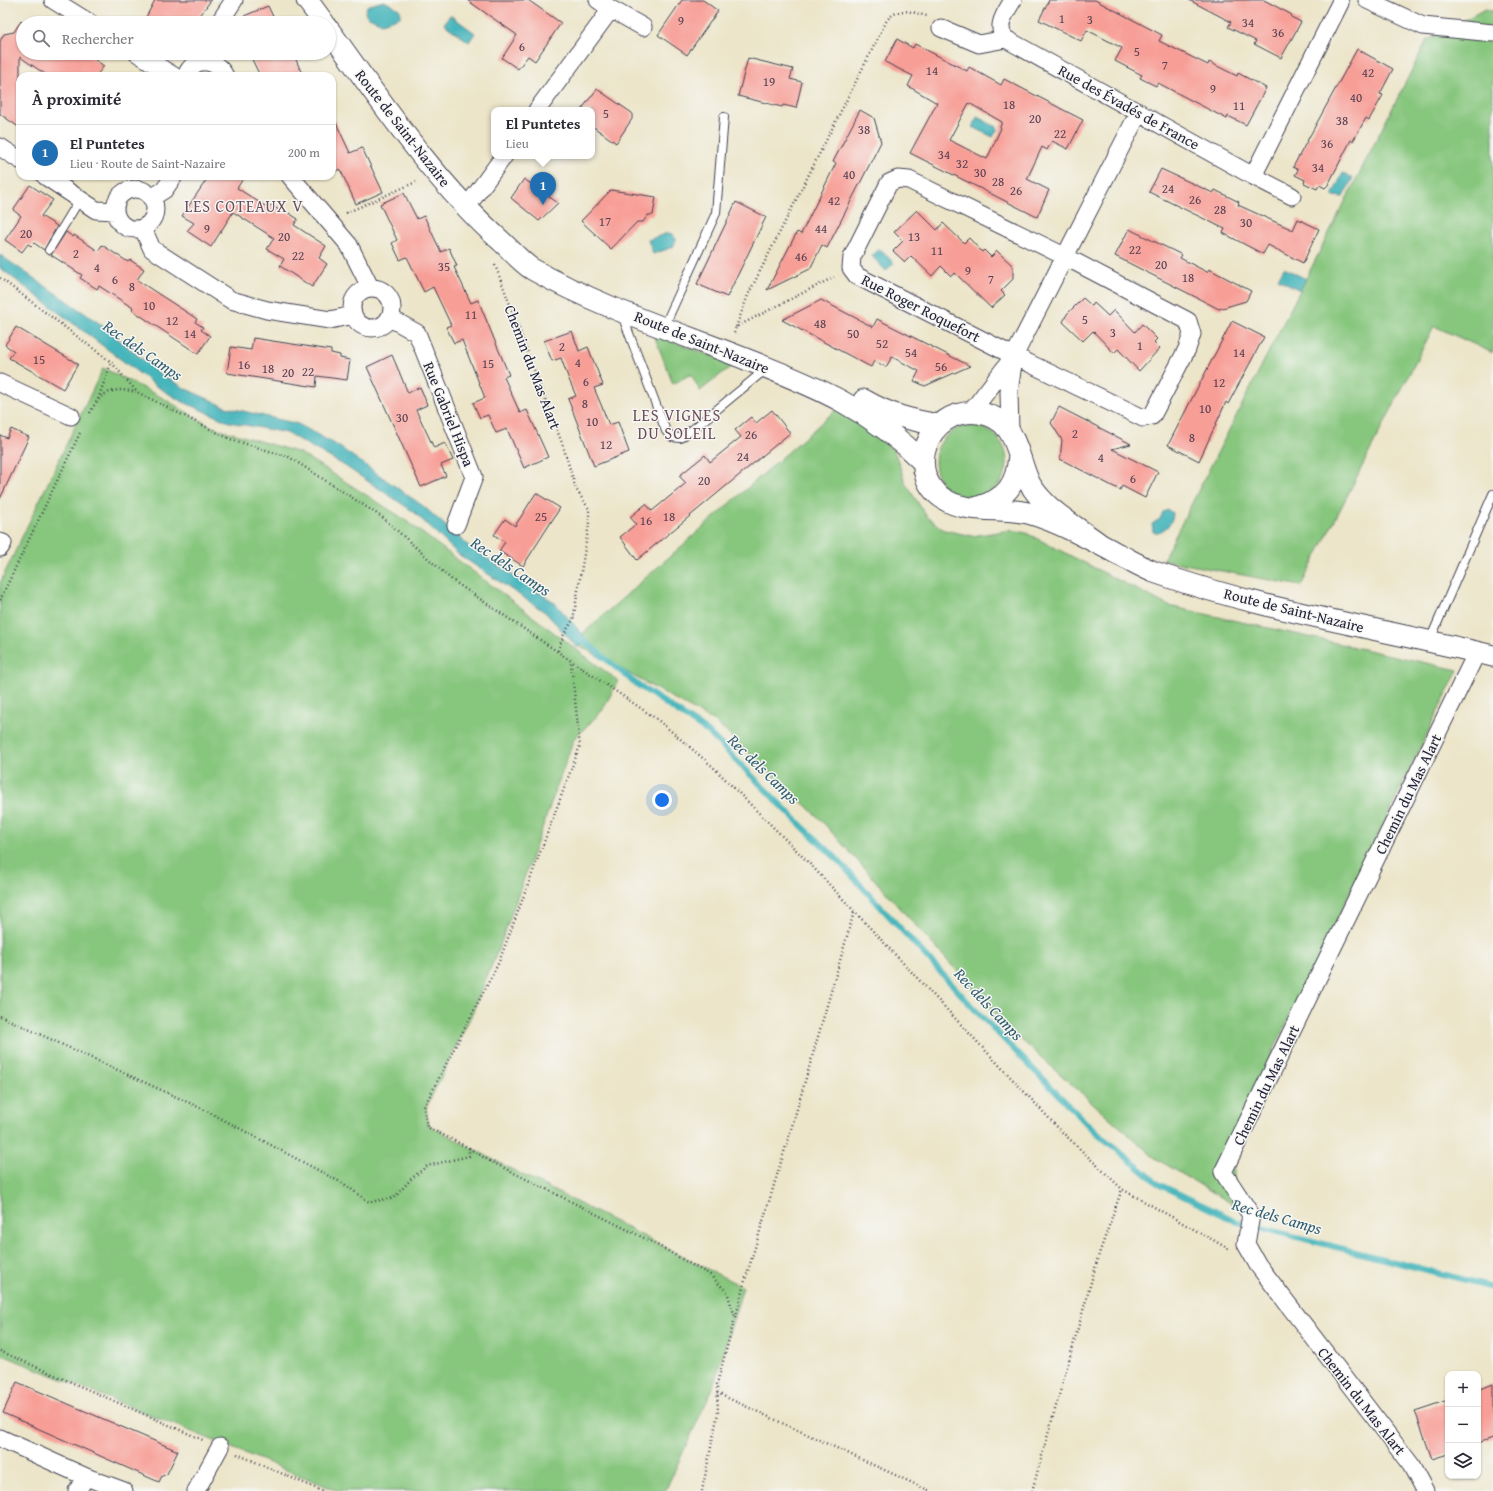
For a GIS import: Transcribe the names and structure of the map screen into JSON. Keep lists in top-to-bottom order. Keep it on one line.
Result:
{"streets":{"street":["Rue des Évadés de France","Route de Saint-Nazaire","Rue Roger Roquefort","Chemin du Mas Alart","Rue Gabriel Hispa"]},"crossings":[["Route de Saint-Nazaire","Chemin du Mas Alart"]],"districts":["LES COTEAUX V","LES VIGNES DU SOLEIL"],"water":["Rec dels Camps"],"house_numbers":["1","3","9","34","36","6","5","7","14","42","19","9","40","18","11","5","20","38","38","22","36","34","32","34","30","40","28","24","26","26","42","28","17","30","9","44","20","20","13","22","11","2","22","46","20","35","4","9","18","6","7","8","10","11","5","12","48","3","14","50","52","1","2","54","14","15","4","15","16","56","18","22","20","6","12","8","10","30","10","2","26","8","12","24","4","6","20","25","18","16"],"page":{"search":"Rechercher","heading":"À proximité","popup":["El Puntetes","Lieu"],"list":[{"mark":"1","name":"El Puntetes","note":"Lieu · Route de Saint-Nazaire","value":"200 m"}],"pins":"1","map_buttons":["+","−"]}}
